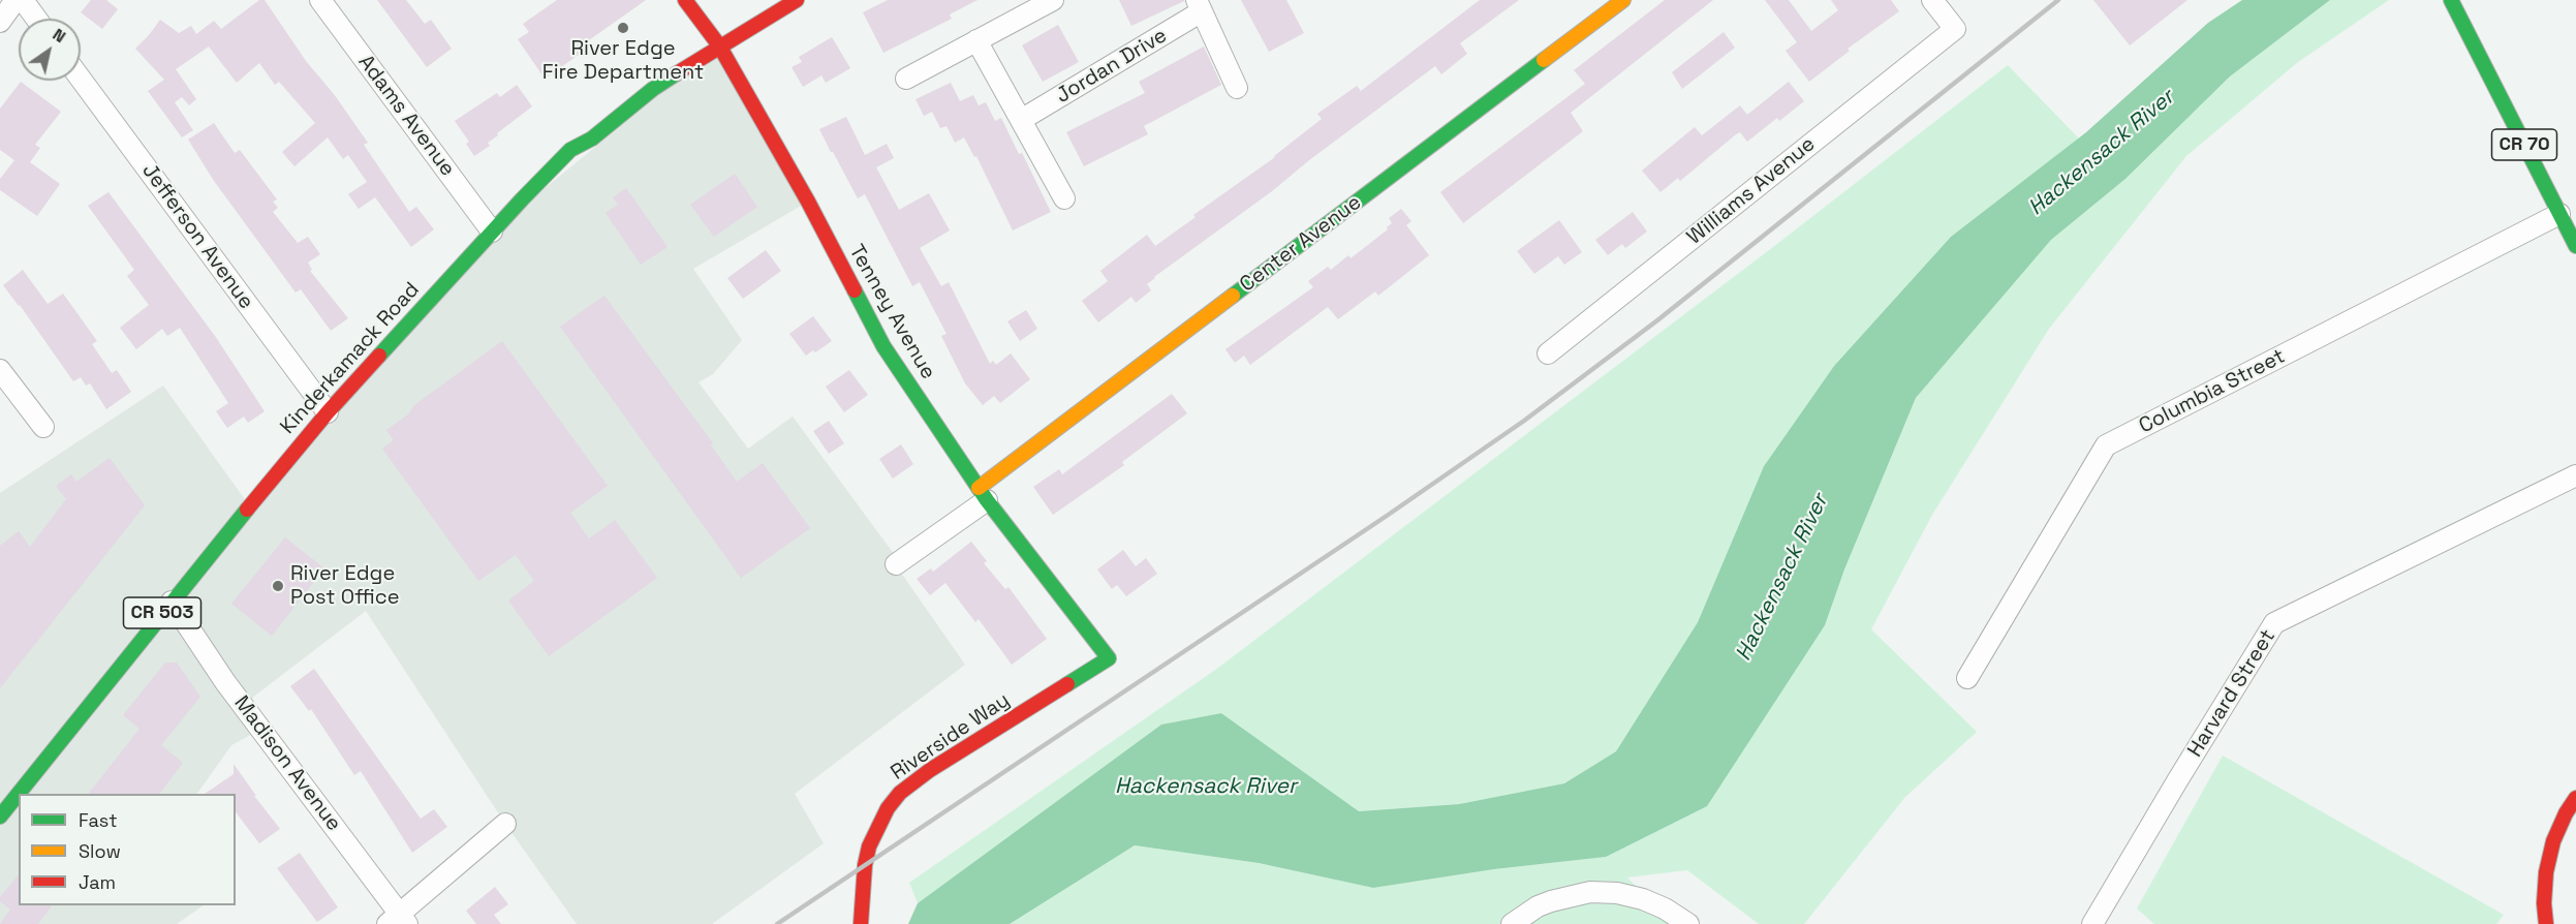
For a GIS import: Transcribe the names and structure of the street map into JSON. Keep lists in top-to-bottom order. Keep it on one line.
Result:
{"streets":{"street":["Jordan Drive","Adams Avenue","CR 70","Williams Avenue","Jefferson Avenue","Center Avenue","Tenney Avenue","Kinderkamack Road","Columbia Street","CR 503","Harvard Street","Riverside Way","Madison Avenue"]},"crossings":[["Adams Avenue","Kinderkamack Road"],["CR 70","Columbia Street"],["Jefferson Avenue","Kinderkamack Road"],["Center Avenue","Tenney Avenue"],["Tenney Avenue","Kinderkamack Road"],["Tenney Avenue","Riverside Way"],["Kinderkamack Road","Madison Avenue"]],"water":["Hackensack River"],"places":["River Edge Fire Department","River Edge Post Office"],"legend":["Fast","Slow","Jam"],"north":"top right"}
